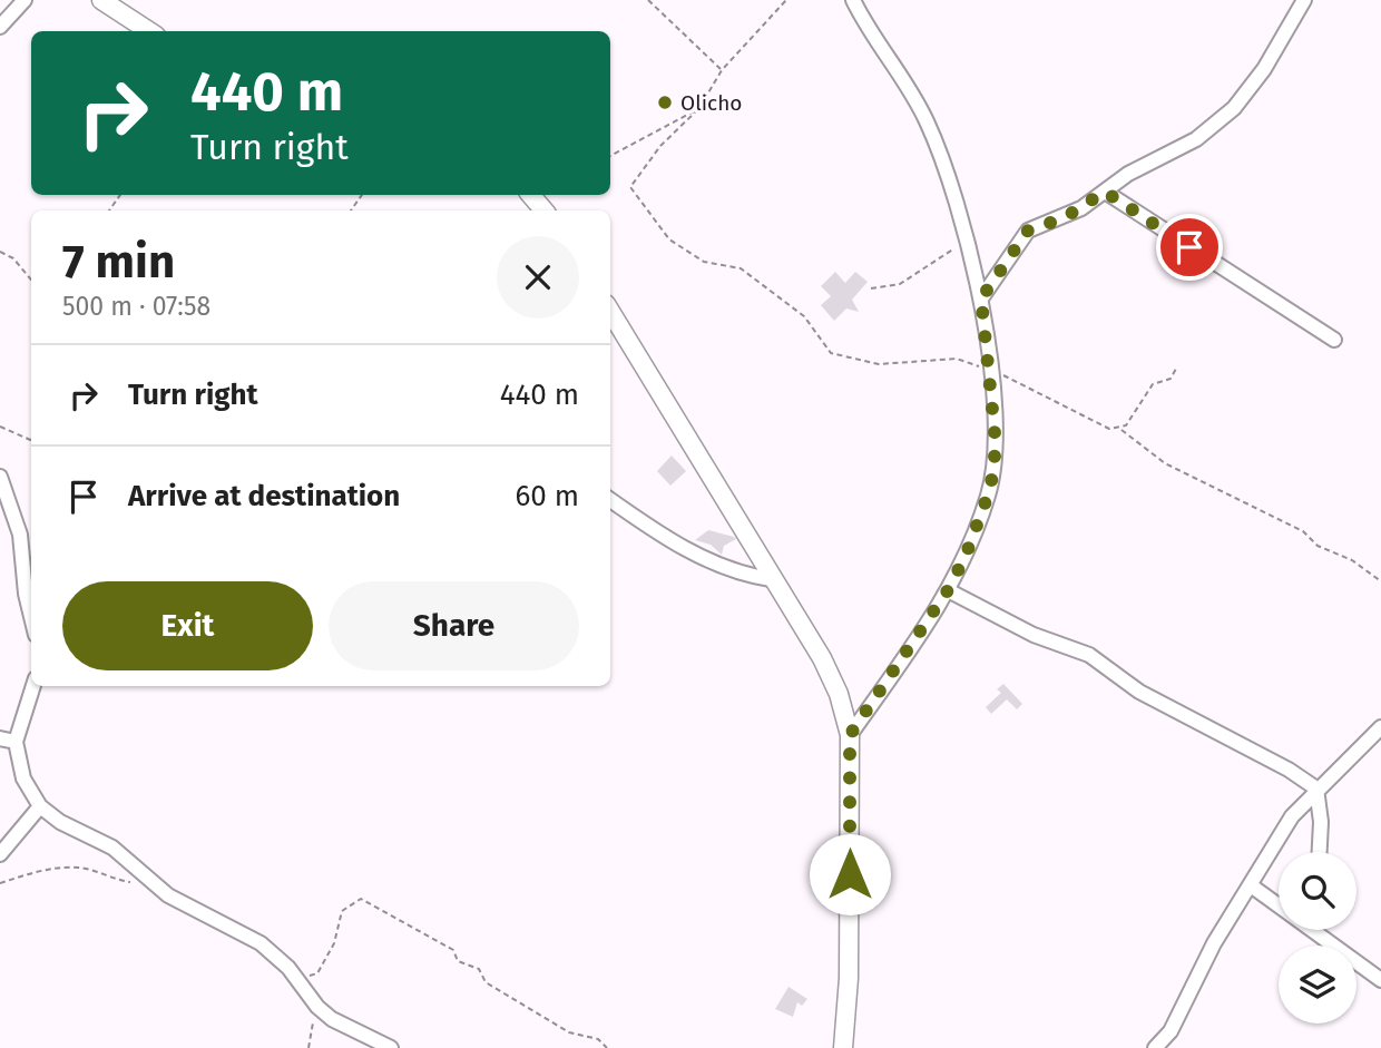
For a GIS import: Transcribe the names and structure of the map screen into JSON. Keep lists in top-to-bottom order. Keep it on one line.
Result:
{"places":["Olicho"],"page":{"turn":["440 m","Turn right"],"heading":["7 min","500 m · 07:58"],"list":[{"name":"Turn right","value":"440 m"},{"name":"Arrive at destination","value":"60 m"}],"buttons":["Exit","Share"]}}
